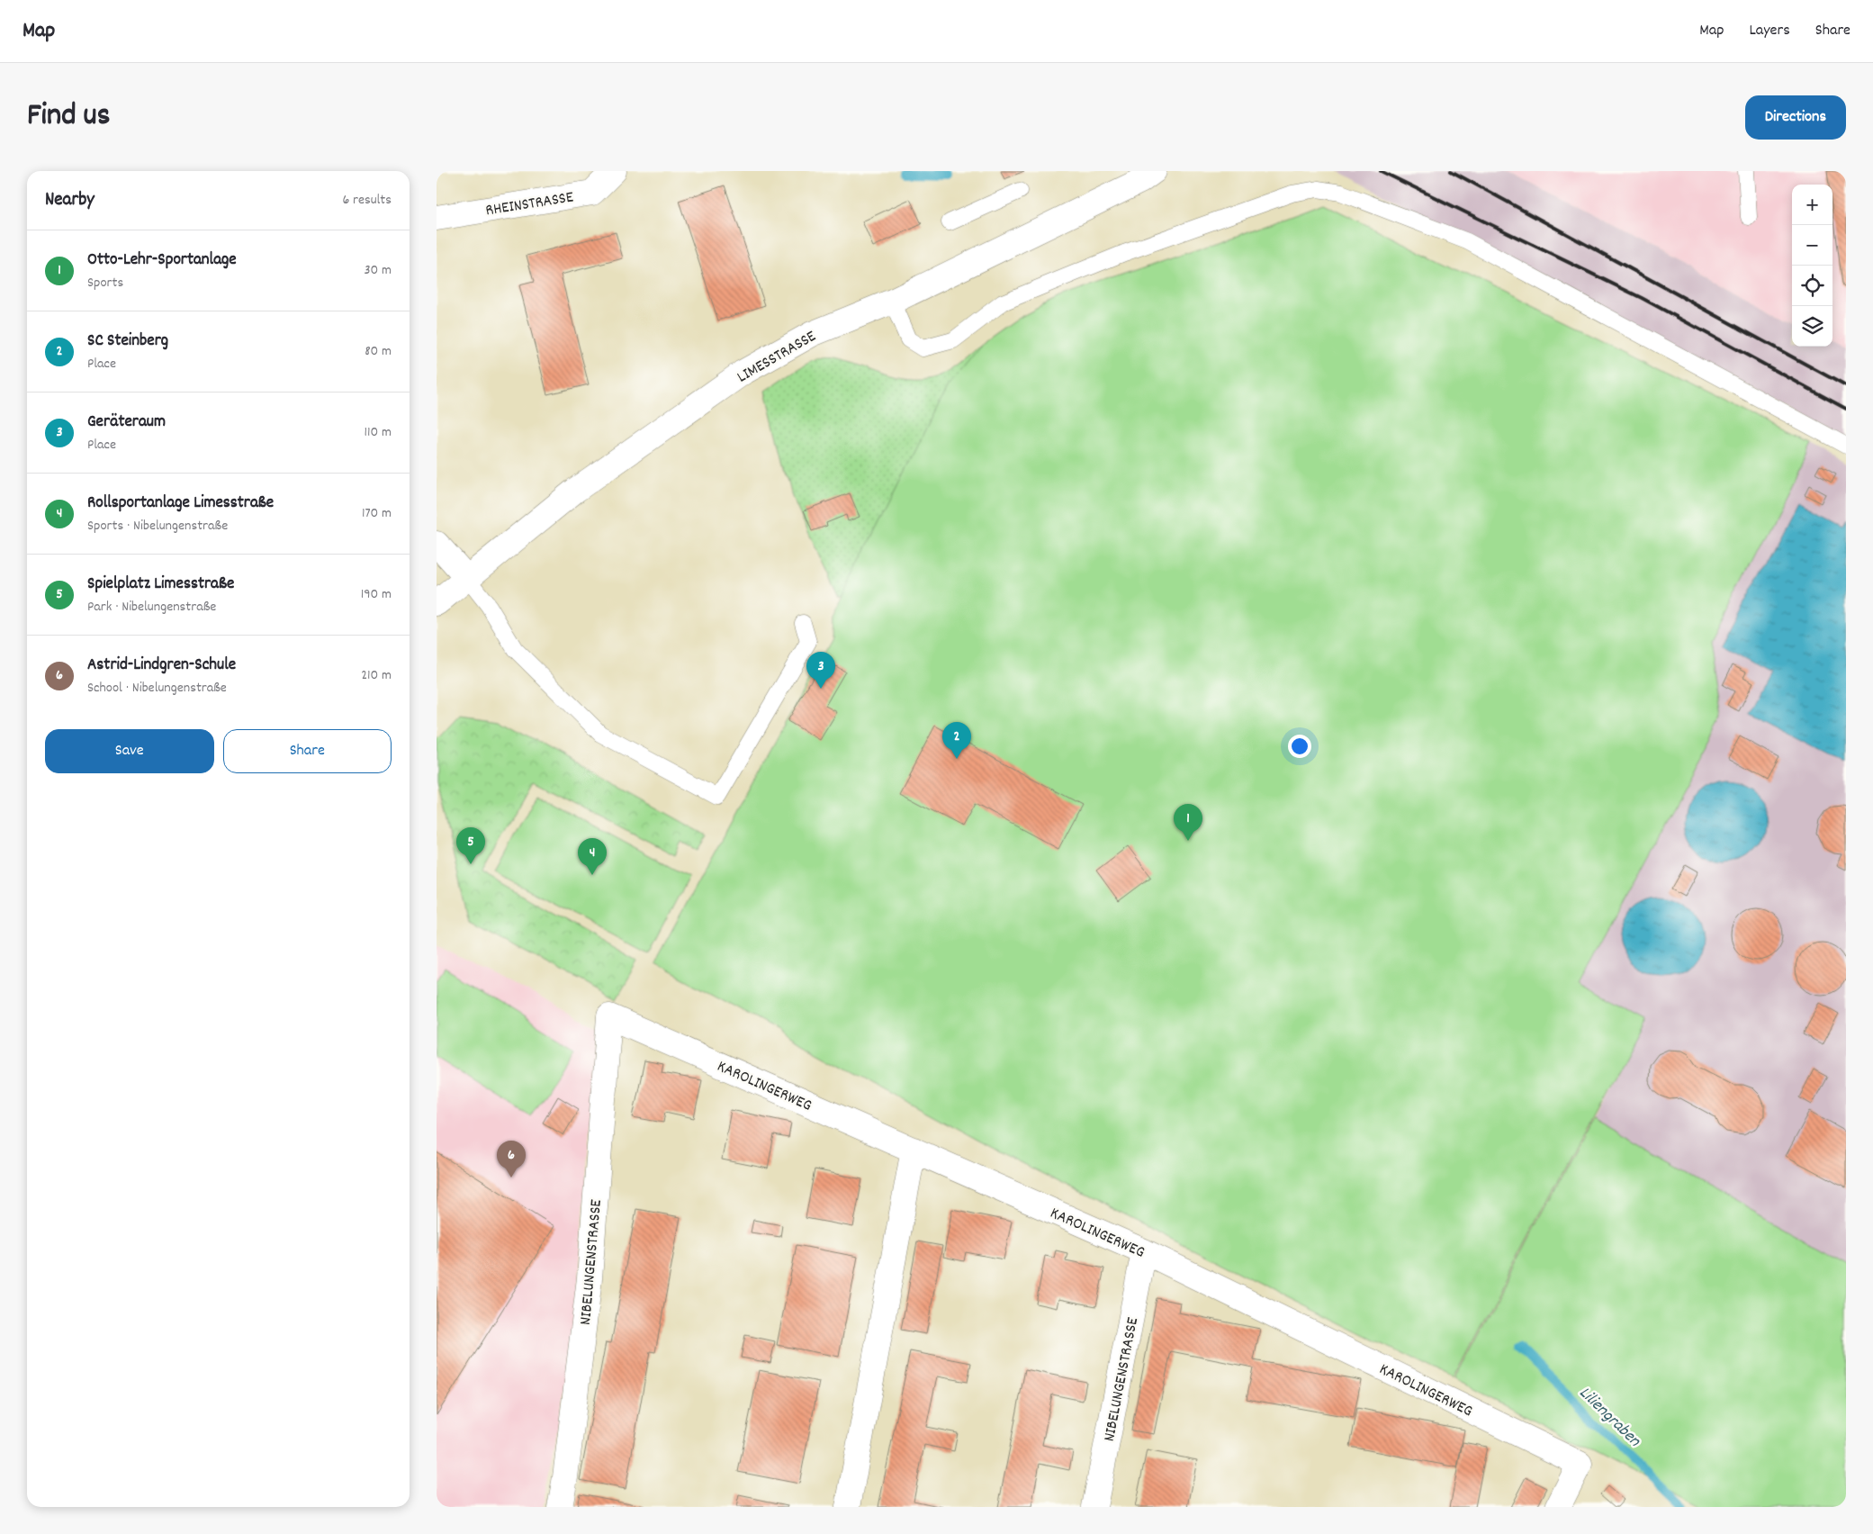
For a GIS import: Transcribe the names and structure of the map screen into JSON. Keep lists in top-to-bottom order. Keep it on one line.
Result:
{"streets":{"street":["RHEINSTRASSE","LIMESSTRASSE","KAROLINGERWEG","NIBELUNGENSTRASSE"]},"crossings":[["KAROLINGERWEG","NIBELUNGENSTRASSE"]],"water":["Liliengraben"],"page":{"header":"Map","nav":["Map","Layers","Share"],"title":"Find us","buttons":["Directions",["Save","Share"]],"heading":["Nearby","6 results"],"map_buttons":["+","−"],"list":[{"mark":"1","name":"Otto-Lehr-Sportanlage","note":"Sports","value":"30 m"},{"mark":"2","name":"SC Steinberg","note":"Place","value":"80 m"},{"mark":"3","name":"Geräteraum","note":"Place","value":"110 m"},{"mark":"4","name":"Rollsportanlage Limesstraße","note":"Sports · Nibelungenstraße","value":"170 m"},{"mark":"5","name":"Spielplatz Limesstraße","note":"Park · Nibelungenstraße","value":"190 m"},{"mark":"6","name":"Astrid-Lindgren-Schule","note":"School · Nibelungenstraße","value":"210 m"}],"pins":["3","2","1","5","4","6"]}}
